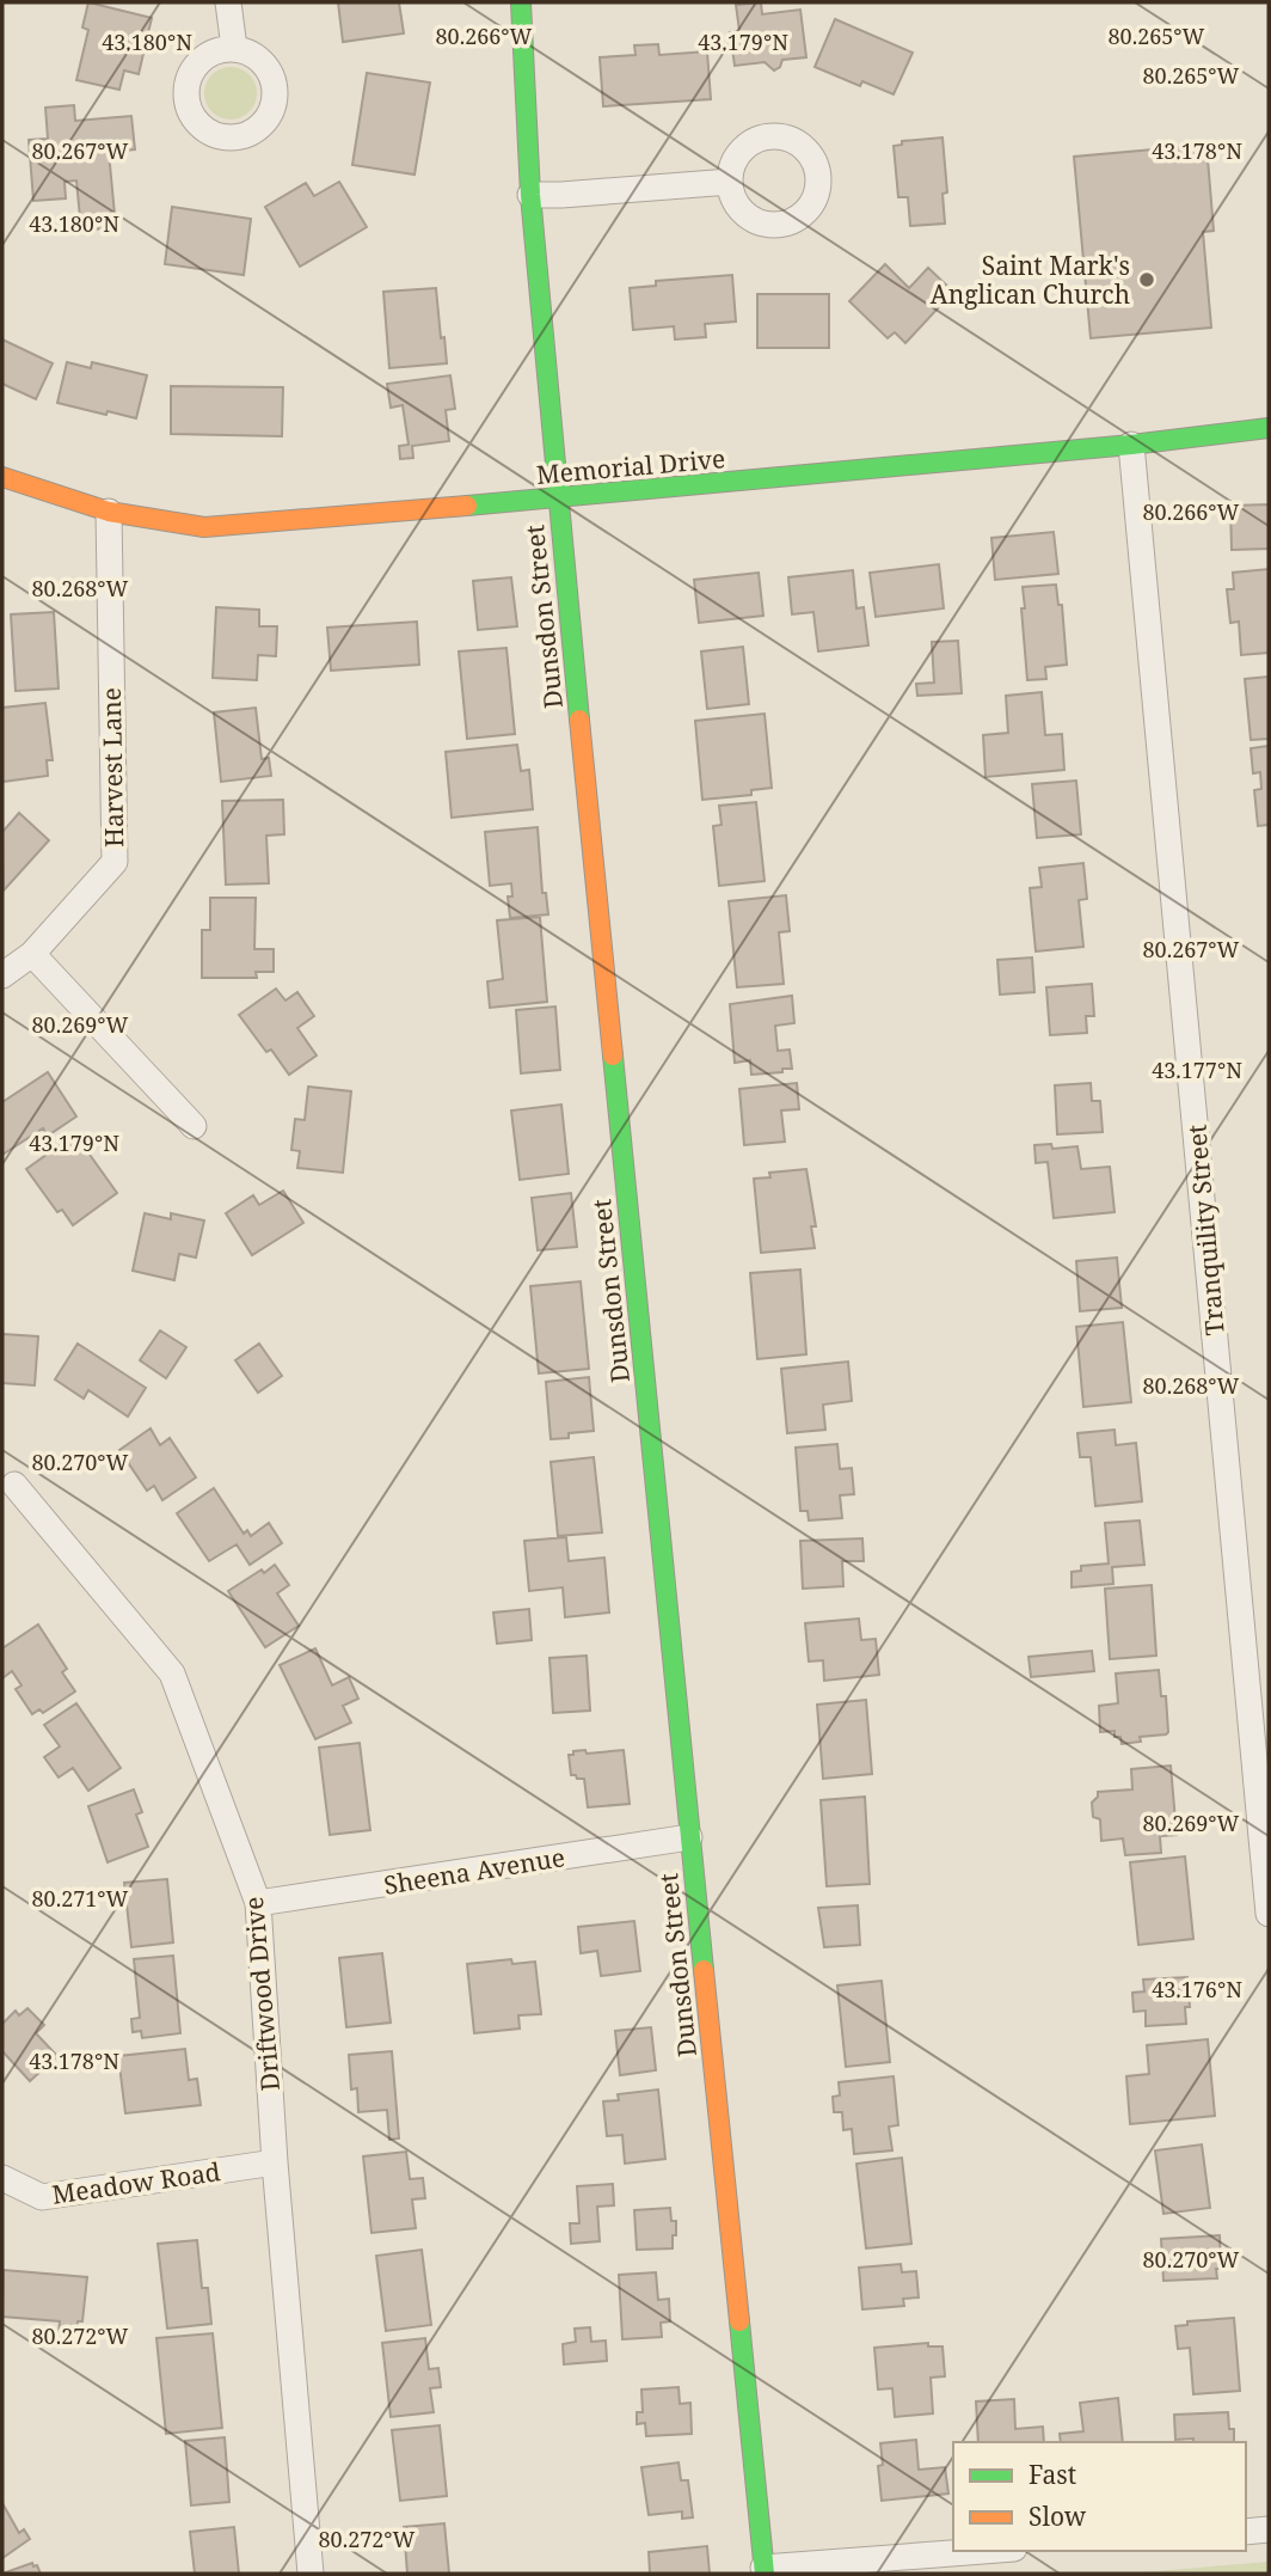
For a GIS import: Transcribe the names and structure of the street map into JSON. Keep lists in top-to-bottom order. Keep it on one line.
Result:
{"streets":{"main road":["Memorial Drive","Dunsdon Street"],"street":["Harvest Lane","Tranquility Street","Sheena Avenue","Driftwood Drive","Meadow Road"]},"crossings":[["Memorial Drive","Dunsdon Street"],["Memorial Drive","Harvest Lane"],["Memorial Drive","Tranquility Street"],["Dunsdon Street","Sheena Avenue"],["Sheena Avenue","Driftwood Drive"],["Driftwood Drive","Meadow Road"]],"places":["Saint Mark's Anglican Church"],"legend":["Fast","Slow"],"coordinates":["80.266°W","80.265°W","43.180°N","43.179°N","43.178°N","80.267°W","80.268°W","80.269°W","43.177°N","80.270°W","80.271°W","43.176°N","80.272°W"]}
